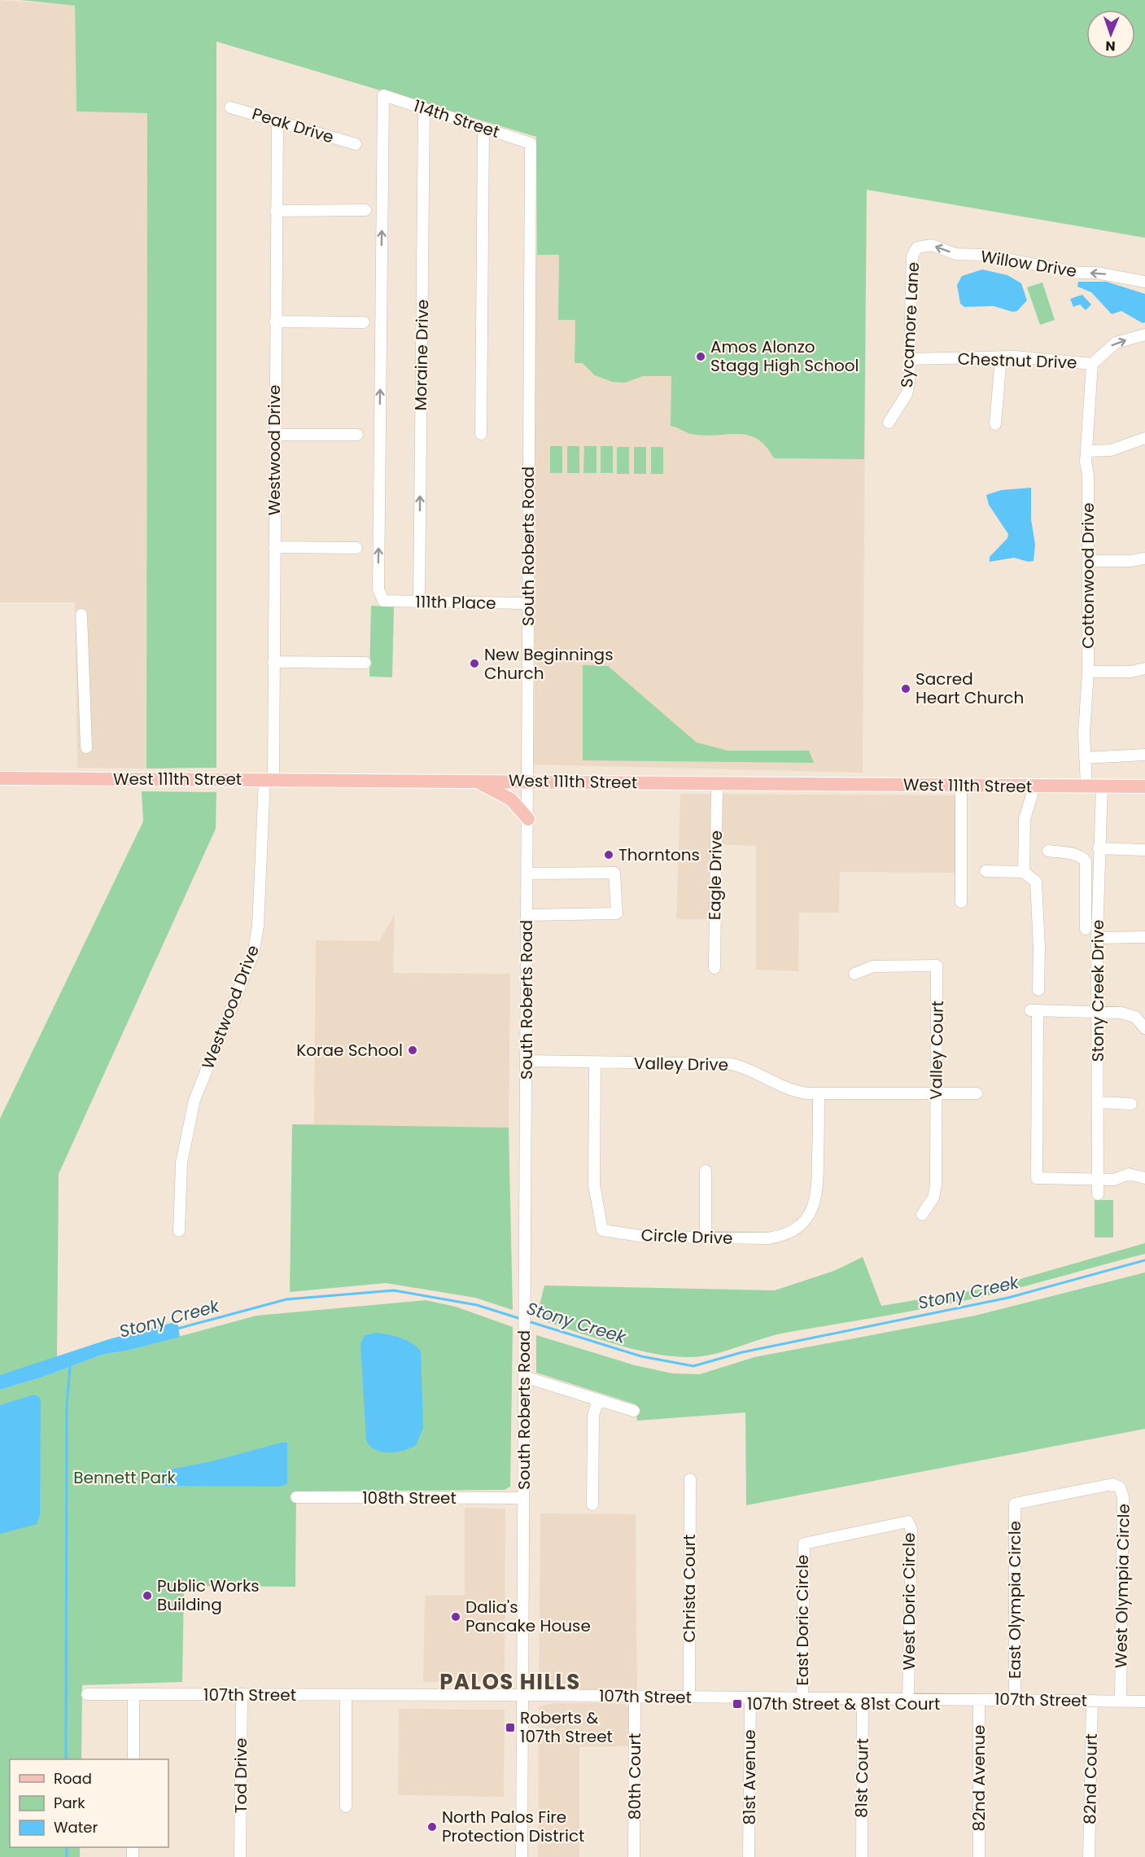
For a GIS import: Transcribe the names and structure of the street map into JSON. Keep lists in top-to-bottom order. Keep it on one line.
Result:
{"streets":{"main road":["West 111th Street"],"street":["114th Street","Peak Drive","Willow Drive","Sycamore Lane","Moraine Drive","Chestnut Drive","Westwood Drive","South Roberts Road","Cottonwood Drive","111th Place","Eagle Drive","Stony Creek Drive","Valley Court","Valley Drive","Circle Drive","108th Street","West Olympia Circle","Christa Court","East Olympia Circle","West Doric Circle","East Doric Circle","107th Street","Tod Drive","80th Court","81st Avenue","81st Court","82nd Avenue","82nd Court"]},"crossings":[["114th Street","Moraine Drive"],["114th Street","South Roberts Road"],["114th Street","111th Place"],["Peak Drive","Westwood Drive"],["Willow Drive","Sycamore Lane"],["Sycamore Lane","Chestnut Drive"],["Moraine Drive","111th Place"],["Chestnut Drive","Cottonwood Drive"],["Westwood Drive","West 111th Street"],["South Roberts Road","111th Place"],["South Roberts Road","West 111th Street"],["South Roberts Road","Valley Drive"],["South Roberts Road","108th Street"],["South Roberts Road","107th Street"],["Cottonwood Drive","West 111th Street"],["West 111th Street","Eagle Drive"],["West 111th Street","Stony Creek Drive"],["Valley Court","Valley Drive"],["Valley Drive","Circle Drive"],["West Olympia Circle","East Olympia Circle"],["West Olympia Circle","107th Street"],["Christa Court","107th Street"],["East Olympia Circle","107th Street"],["West Doric Circle","East Doric Circle"],["West Doric Circle","107th Street"],["East Doric Circle","107th Street"],["107th Street","Tod Drive"],["107th Street","80th Court"],["107th Street","81st Avenue"],["107th Street","81st Court"],["107th Street","82nd Avenue"],["107th Street","82nd Court"]],"one_way":["114th Street","Willow Drive"],"districts":["PALOS HILLS"],"water":["Stony Creek"],"parks":["Bennett Park"],"places":{"other":["Amos Alonzo Stagg High School","New Beginnings Church","Sacred Heart Church","Thorntons","Korae School","Public Works Building","Dalia's Pancake House","North Palos Fire Protection District"],"transit":["107th Street & 81st Court","Roberts & 107th Street"]},"legend":["Road","Park","Water"],"north":"bottom"}
